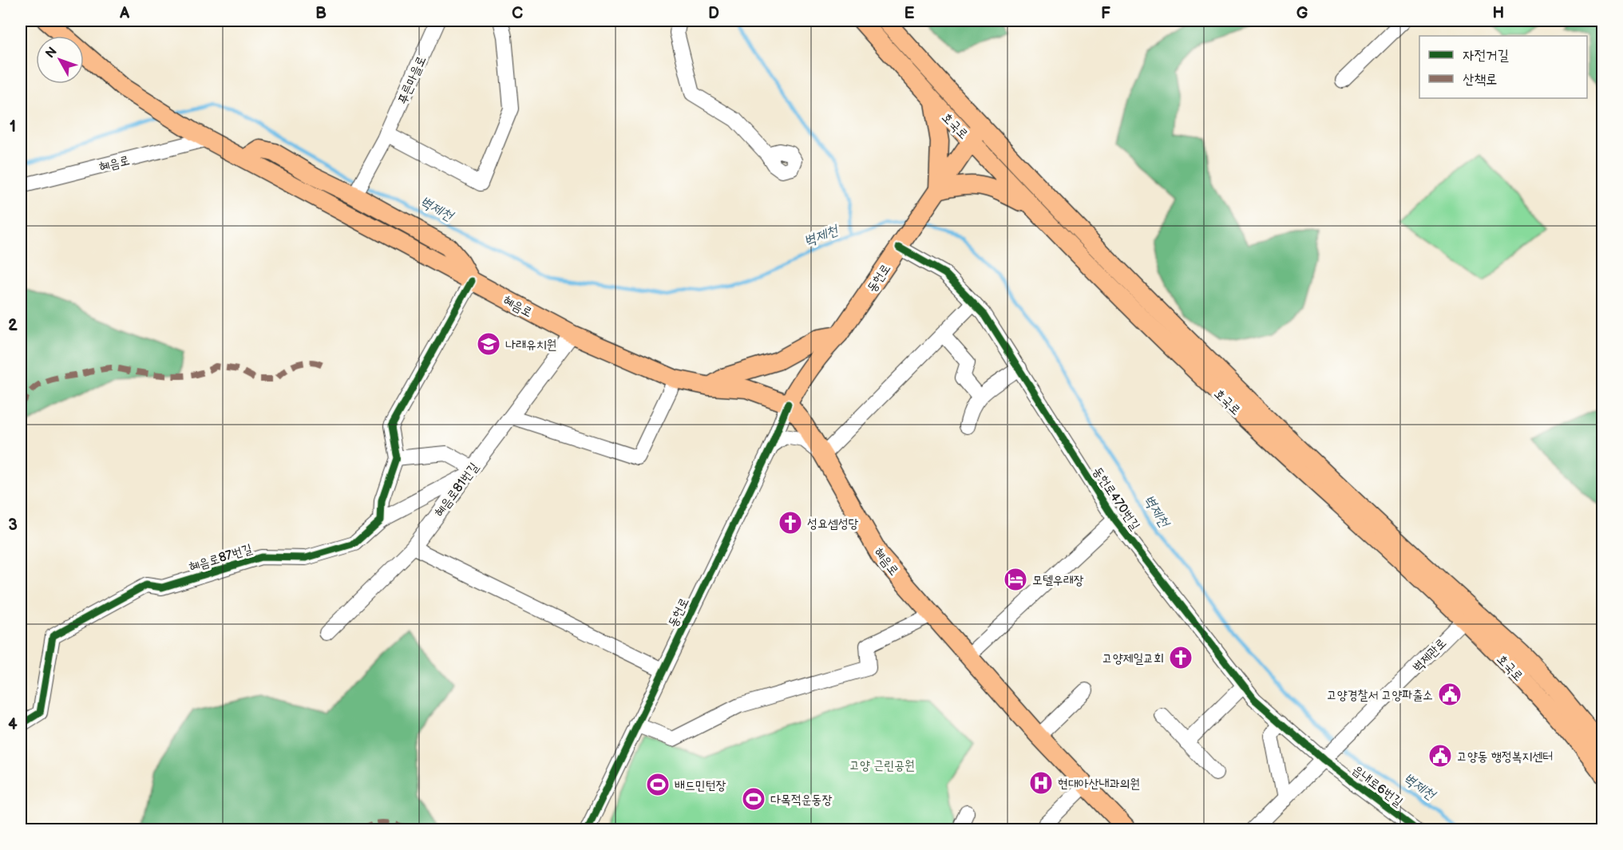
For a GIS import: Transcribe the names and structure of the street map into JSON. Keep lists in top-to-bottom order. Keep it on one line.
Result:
{"streets":{"main road":["호국로","혜음로","동헌로"],"street":["푸른마을로","혜음로81번길","동헌로470번길","혜음로87번길","벽제관로","읍내로6번길"]},"crossings":[["호국로","벽제관로"],["혜음로","동헌로"],["혜음로","혜음로81번길"],["동헌로","동헌로470번길"],["동헌로470번길","벽제관로"],["동헌로470번길","읍내로6번길"],["벽제관로","읍내로6번길"]],"water":["벽제천"],"parks":["고양 근린공원"],"places":{"school or university":["나래유치원"],"church":["성요셉성당","고양제일교회"],"hotel":["모텔우래장"],"public building":["고양경찰서 고양파출소","고양동 행정복지센터"],"hospital":["현대아산내과의원"],"sports":["배드민턴장","다목적운동장"]},"legend":["자전거길","산책로"],"north":"top left","grid":{"columns":["A","B","C","D","E","F","G","H"],"rows":["1","2","3","4"]}}
